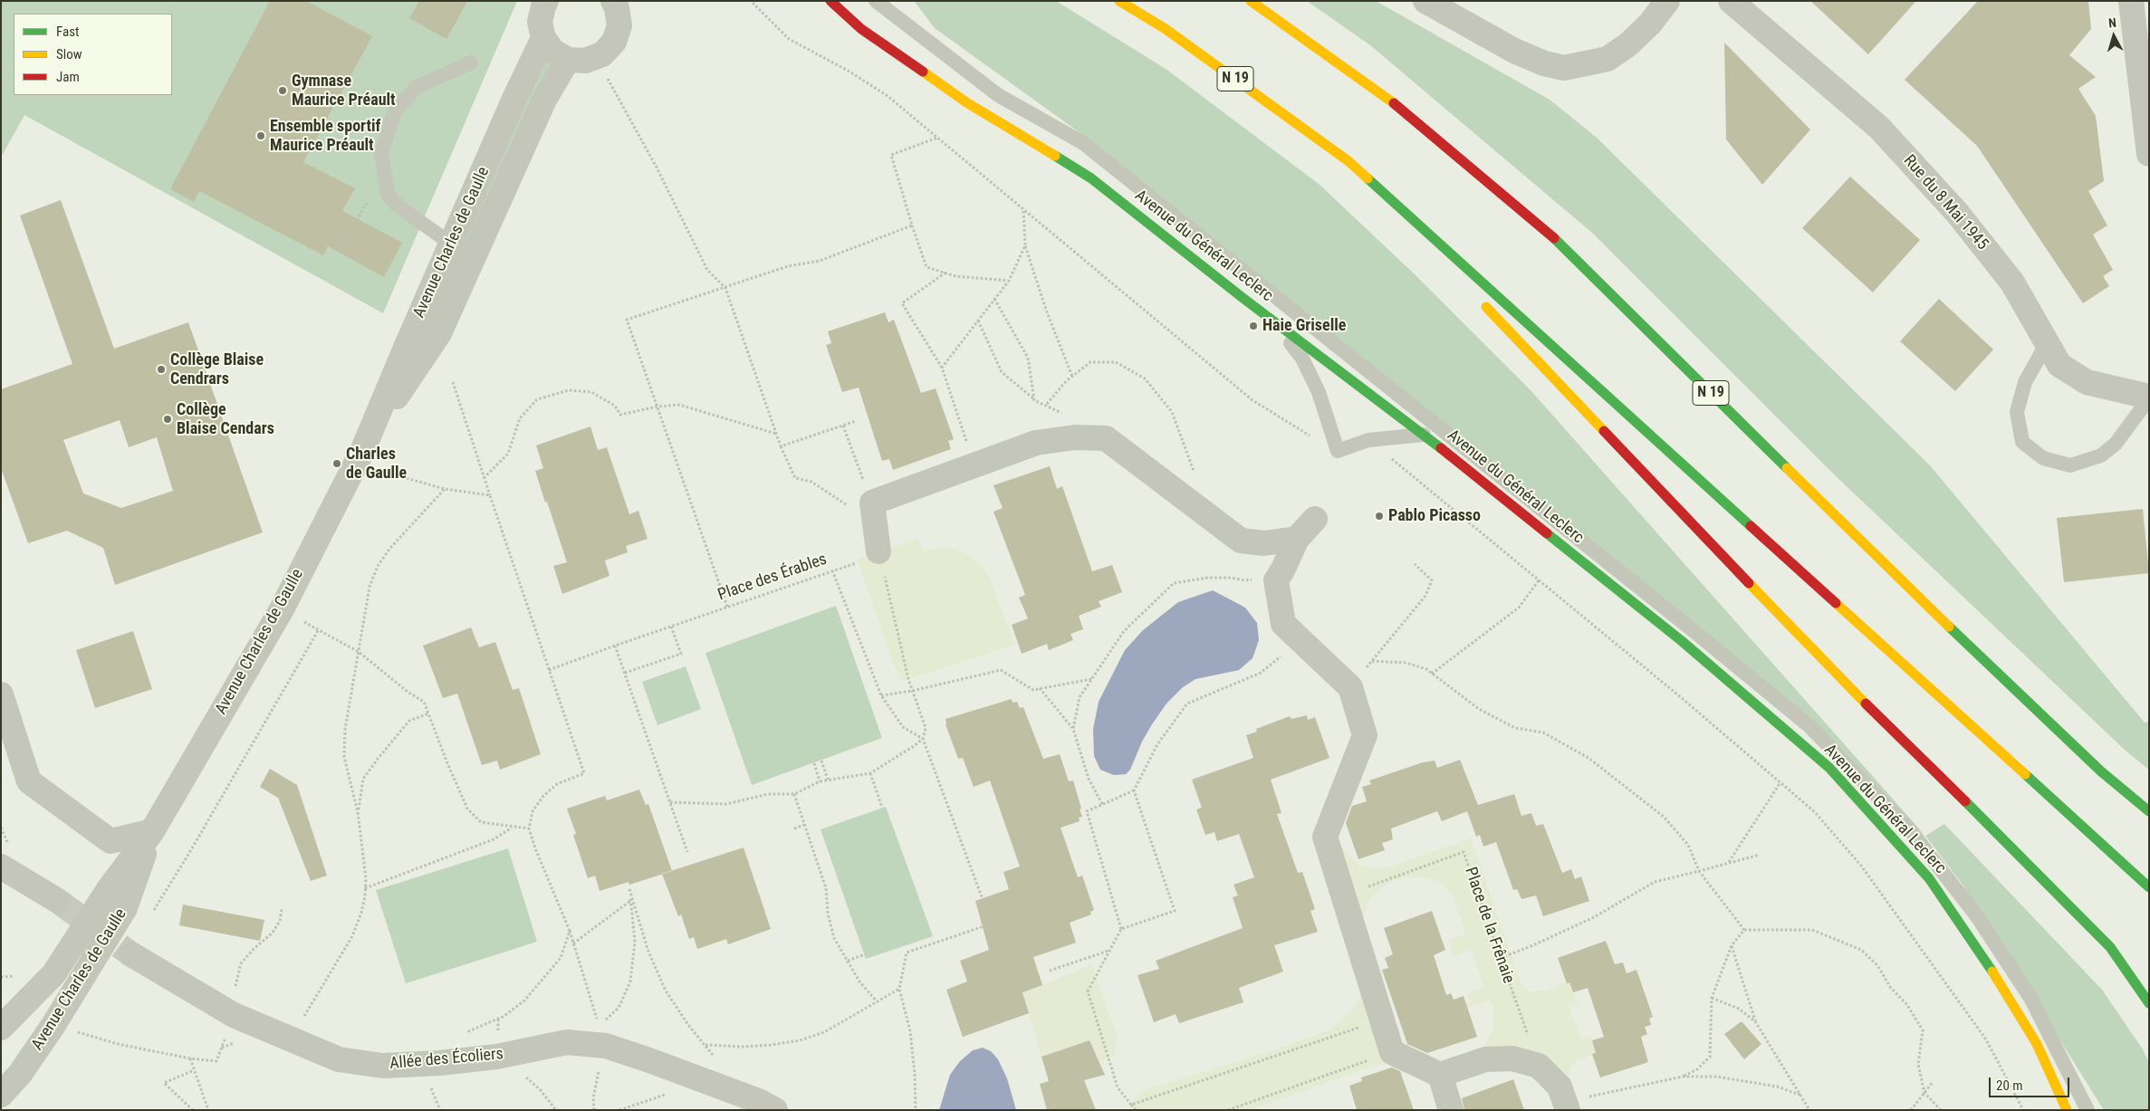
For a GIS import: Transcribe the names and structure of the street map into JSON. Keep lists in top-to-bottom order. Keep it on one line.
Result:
{"streets":{"main road":["N 19","Avenue du Général Leclerc"],"street":["Rue du 8 Mai 1945","Avenue Charles de Gaulle","Allée des Écoliers"],"path":["Place des Érables","Place de la Frênaie"]},"places":["Gymnase Maurice Préault","Ensemble sportif Maurice Préault","Haie Griselle","Collège Blaise Cendrars","Collège Blaise Cendars","Charles de Gaulle","Pablo Picasso"],"legend":["Fast","Slow","Jam"],"scale_bar":"20 m","north":"top"}
